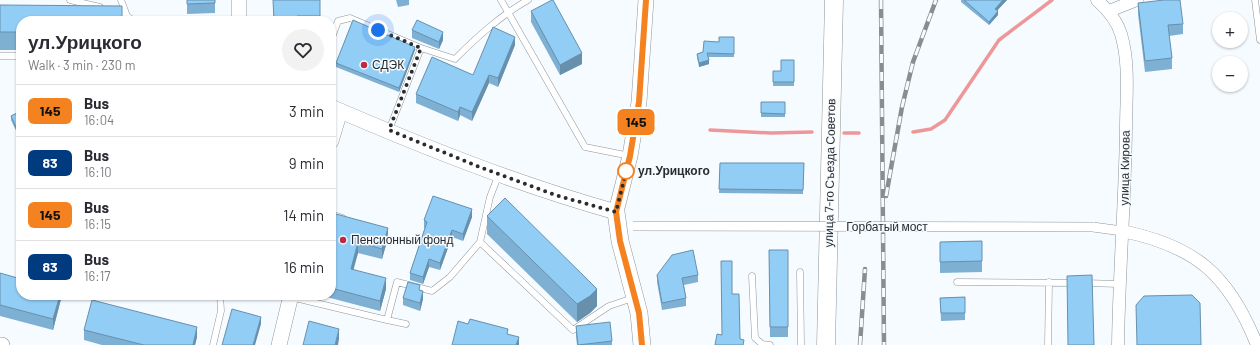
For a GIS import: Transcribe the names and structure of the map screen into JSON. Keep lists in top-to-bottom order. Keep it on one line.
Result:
{"streets":{"main road":["улица 7-го Съезда Советов"],"street":["улица Кирова","Горбатый мост"]},"crossings":[["улица Кирова","Горбатый мост"]],"places":["СДЭК","ул.Урицкого","Пенсионный фонд"],"lines":["bus line 145"],"page":{"on_map":"145","map_buttons":["+","−"],"heading":["ул.Урицкого","Walk · 3 min · 230 m"],"list":[{"mark":"145","name":"Bus","note":"16:04","value":"3 min"},{"mark":"83","name":"Bus","note":"16:10","value":"9 min"},{"mark":"145","name":"Bus","note":"16:15","value":"14 min"},{"mark":"83","name":"Bus","note":"16:17","value":"16 min"}]}}
